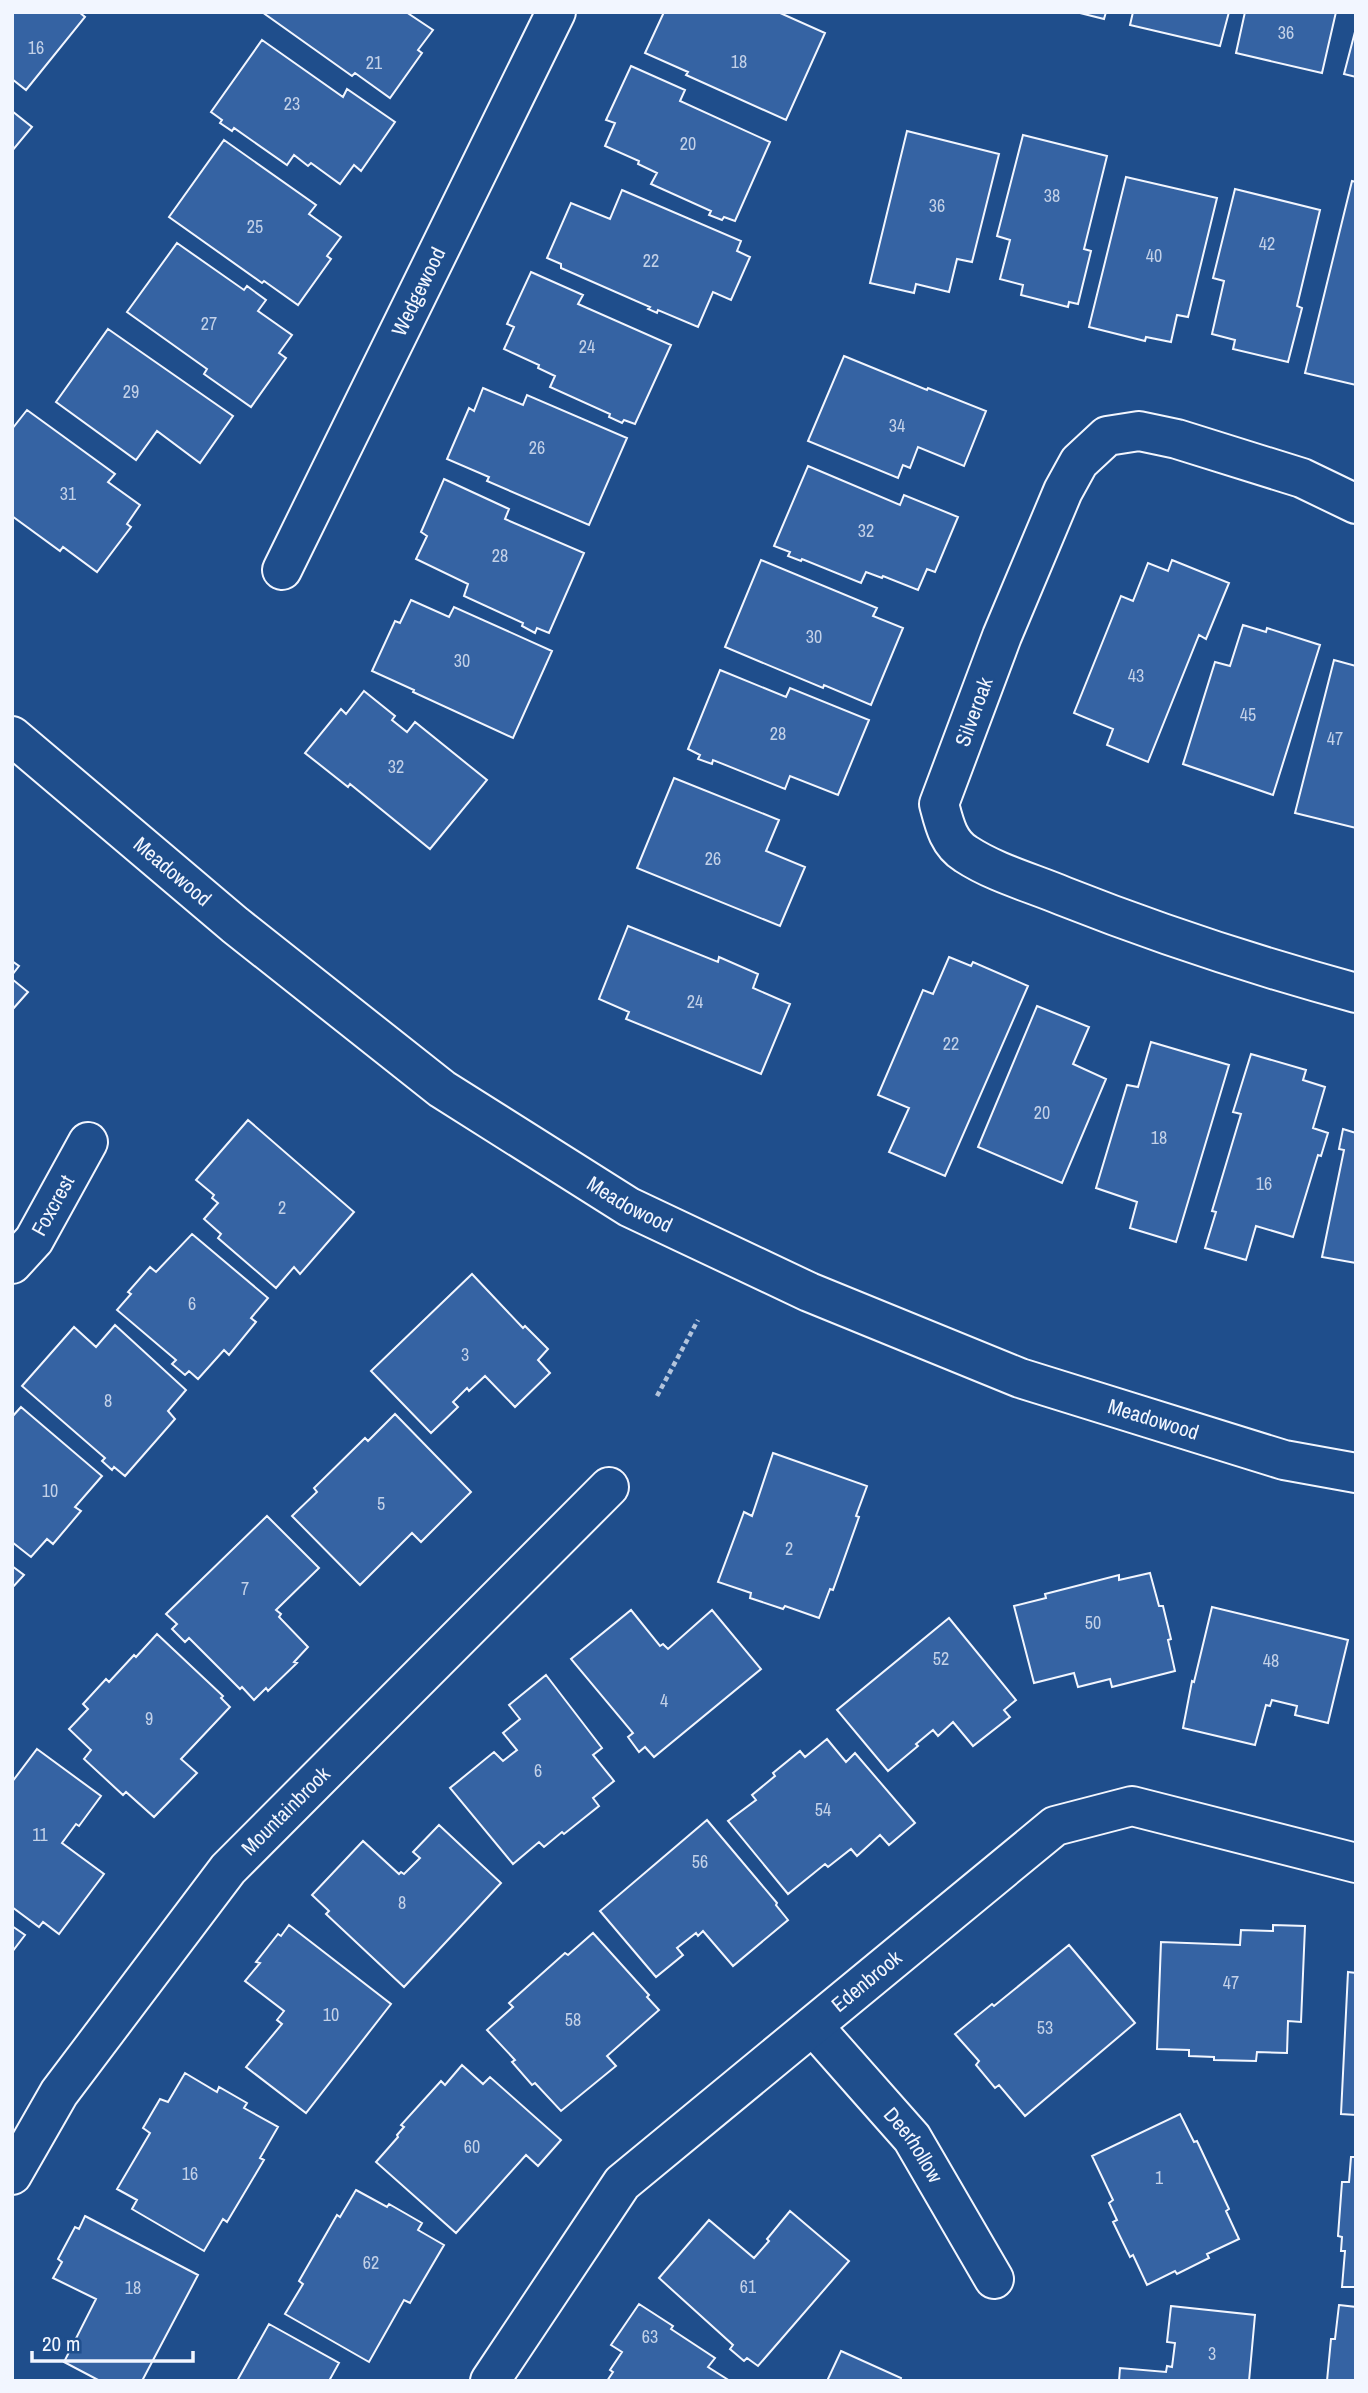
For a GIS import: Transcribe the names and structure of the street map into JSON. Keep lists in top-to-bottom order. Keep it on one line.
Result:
{"streets":{"street":["Wedgewood","Silveroak","Meadowood","Foxcrest","Mountainbrook","Edenbrook","Deerhollow"]},"crossings":[["Edenbrook","Deerhollow"]],"house_numbers":["36","16","18","21","23","20","38","36","25","42","40","22","27","24","29","34","26","31","32","28","30","30","43","45","28","47","32","26","24","22","20","18","16","2","6","3","8","10","5","2","7","50","52","48","4","9","6","54","11","56","8","47","10","58","53","60","16","1","62","61","18","63","3"],"scale_bar":"20 m"}
